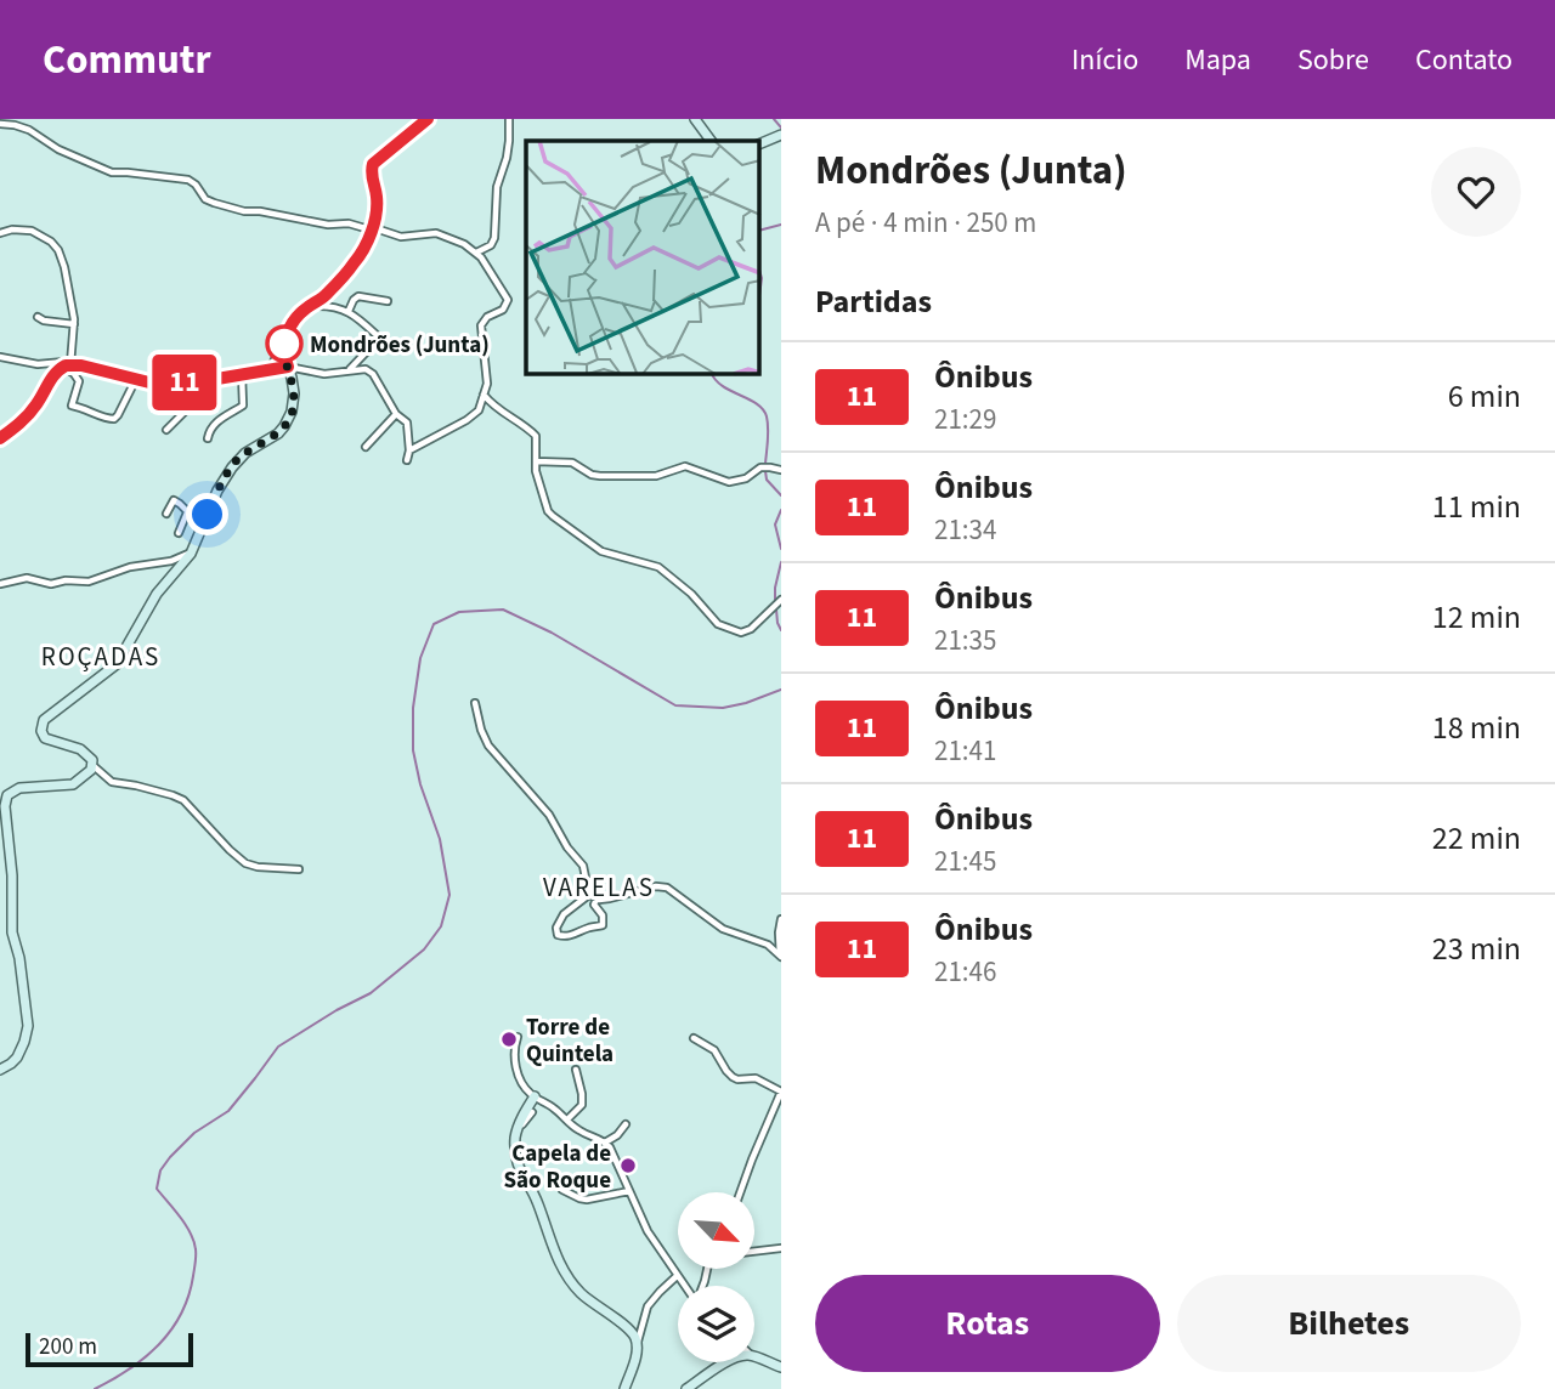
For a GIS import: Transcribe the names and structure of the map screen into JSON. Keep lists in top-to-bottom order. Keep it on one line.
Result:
{"districts":["ROÇADAS","VARELAS"],"places":["Mondrões (Junta)","Torre de Quintela","Capela de São Roque"],"lines":["bus line 11"],"scale_bar":"200 m","north":"bottom right","page":{"header":"Commutr","nav":["Início","Mapa","Sobre","Contato"],"on_map":"11","heading":[["Mondrões (Junta)","A pé · 4 min · 250 m"],"Partidas"],"list":[{"mark":"11","name":"Ônibus","note":"21:29","value":"6 min"},{"mark":"11","name":"Ônibus","note":"21:34","value":"11 min"},{"mark":"11","name":"Ônibus","note":"21:35","value":"12 min"},{"mark":"11","name":"Ônibus","note":"21:41","value":"18 min"},{"mark":"11","name":"Ônibus","note":"21:45","value":"22 min"},{"mark":"11","name":"Ônibus","note":"21:46","value":"23 min"}],"buttons":["Rotas","Bilhetes"],"scale":"200 m"}}
